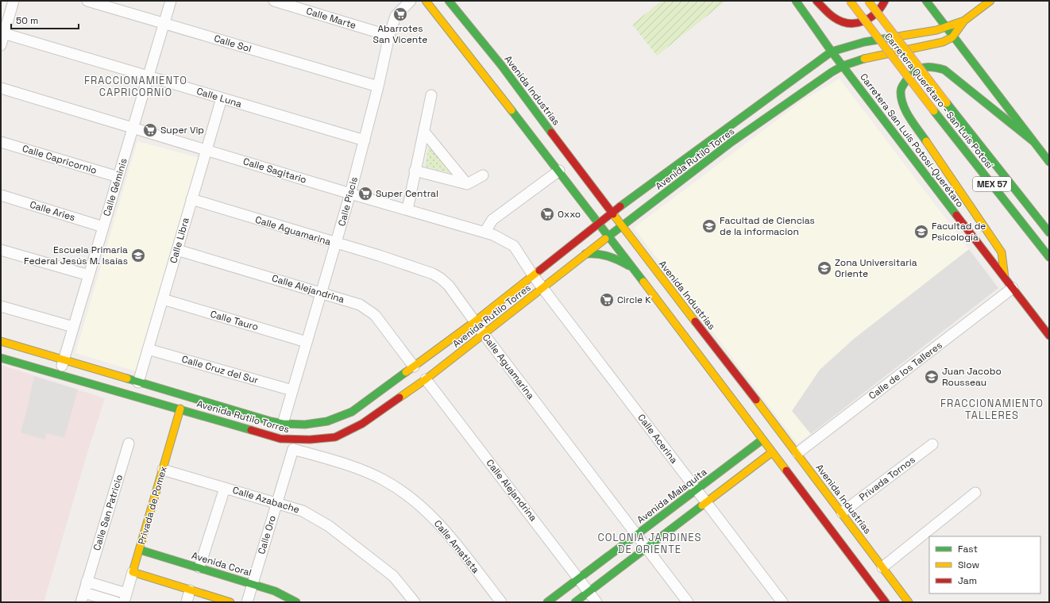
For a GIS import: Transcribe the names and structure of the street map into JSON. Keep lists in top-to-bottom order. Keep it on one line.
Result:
{"streets":{"main road":["Avenida Industrias","Carretera Querétaro - San Luis Potosí","Carretera San Luis Potosí-Querétaro","Avenida Rutilo Torres","MEX 57","Avenida Malaquita","Privada de Pomex","Avenida Coral"],"street":["Calle Marte","Calle Sol","Calle Luna","Calle Capricornio","Calle Sagitario","Calle Géminis","Calle Piscis","Calle Aries","Calle Aguamarina","Calle Libra","Calle Alejandrina","Calle Tauro","Calle Cruz del Sur","Calle de los Talleres","Calle Acerina","Privada Tornos","Calle Azabache","Calle San Patricio","Calle Oro","Calle Amatista"]},"crossings":[["Calle Marte","Calle Piscis"],["Calle Sol","Calle Géminis"],["Calle Sol","Calle Piscis"],["Avenida Industrias","Avenida Rutilo Torres"],["Avenida Industrias","Calle de los Talleres"],["Avenida Industrias","Privada Tornos"],["Calle Luna","Calle Géminis"],["Calle Luna","Calle Piscis"],["Calle Luna","Calle Libra"],["Carretera San Luis Potosí-Querétaro","Avenida Rutilo Torres"],["Carretera San Luis Potosí-Querétaro","Calle de los Talleres"],["Avenida Rutilo Torres","Calle Sagitario"],["Avenida Rutilo Torres","Calle Géminis"],["Avenida Rutilo Torres","Calle Piscis"],["Avenida Rutilo Torres","Calle Aguamarina"],["Avenida Rutilo Torres","Calle Libra"],["Avenida Rutilo Torres","Calle Alejandrina"],["Avenida Rutilo Torres","Calle Acerina"],["Avenida Rutilo Torres","Privada de Pomex"],["Avenida Rutilo Torres","Calle Oro"],["Avenida Rutilo Torres","Calle Amatista"],["Calle Capricornio","Calle Géminis"],["Calle Sagitario","Calle Géminis"],["Calle Sagitario","Calle Piscis"],["Calle Sagitario","Calle Libra"],["Calle Sagitario","Calle Acerina"],["Calle Géminis","Calle Aries"],["Calle Piscis","Calle Aguamarina"],["Calle Piscis","Calle Alejandrina"],["Calle Piscis","Calle Tauro"],["Calle Piscis","Calle Cruz del Sur"],["Calle Aguamarina","Calle Libra"],["Calle Aguamarina","Avenida Malaquita"],["Calle Libra","Calle Alejandrina"],["Calle Libra","Calle Tauro"],["Calle Libra","Calle Cruz del Sur"],["Calle Alejandrina","Avenida Malaquita"],["Calle Acerina","Avenida Malaquita"],["Calle Azabache","Privada de Pomex"],["Calle Azabache","Calle Oro"],["Privada de Pomex","Avenida Coral"],["Calle Oro","Calle Amatista"],["Calle Oro","Avenida Coral"]],"districts":["FRACCIONAMIENTO CAPRICORNIO","FRACCIONAMIENTO TALLERES","COLONIA JARDINES DE ORIENTE"],"places":{"supermarket":["Abarrotes San Vicente","Super Vip","Super Central","Oxxo","Circle K"],"school or university":["Facultad de Ciencias de la informacion","Facultad de Psicología","Escuela Primaria Federal Jesús M. Isaías","Zona Universitaria Oriente","Juan Jacobo Rousseau"]},"legend":["Fast","Slow","Jam"],"scale_bar":"50 m"}
